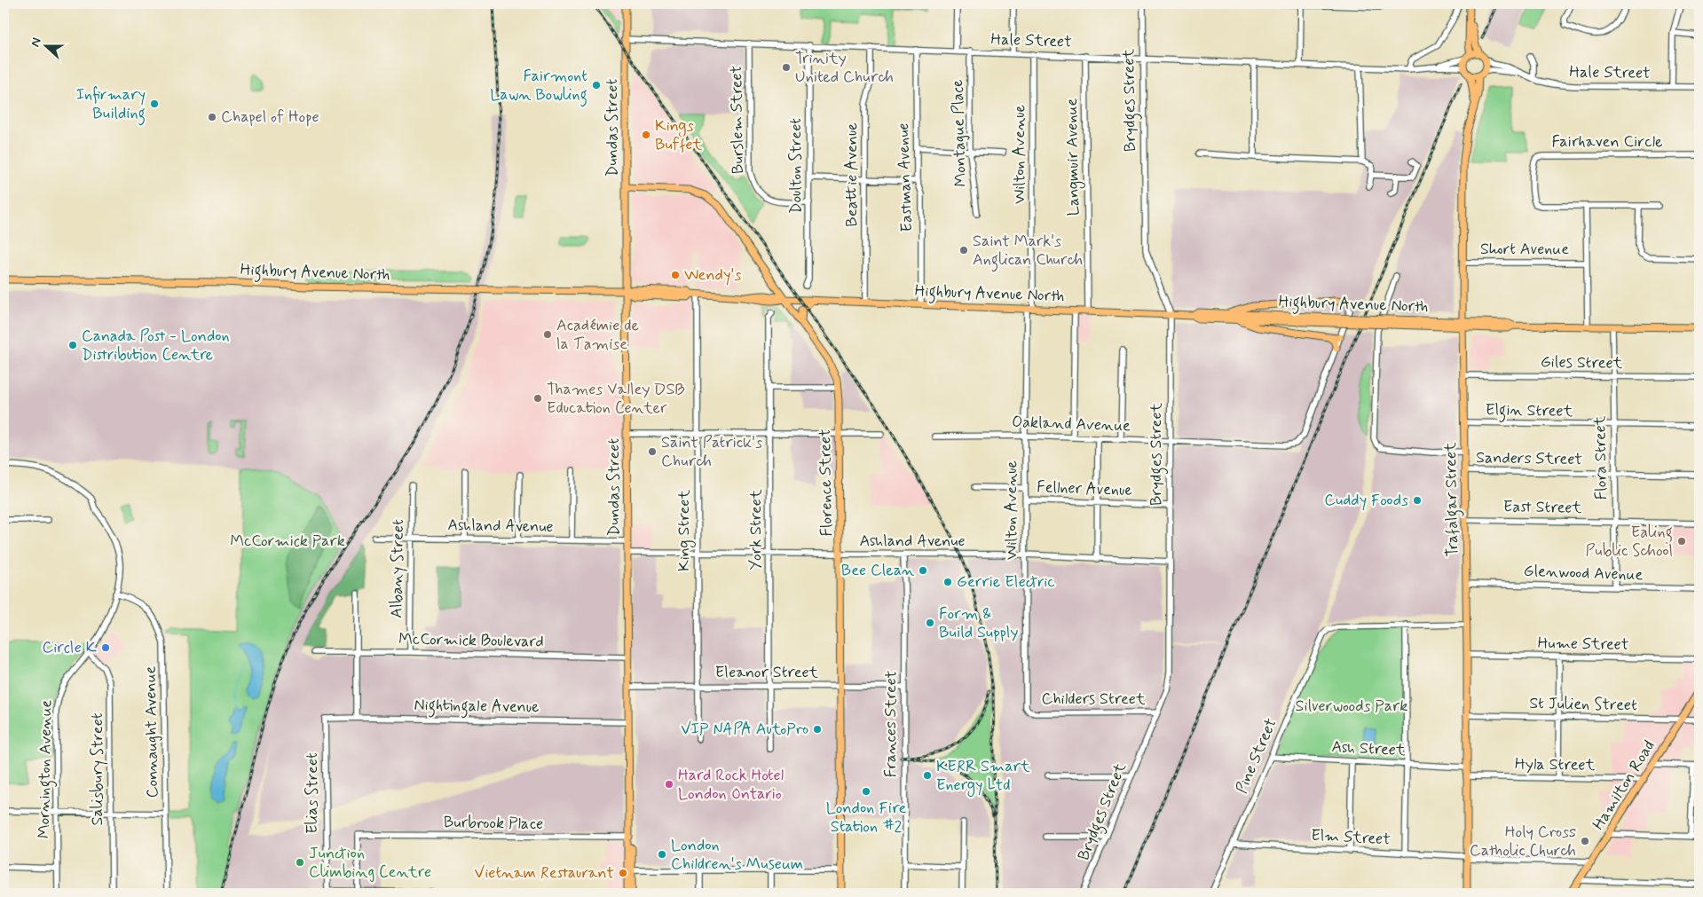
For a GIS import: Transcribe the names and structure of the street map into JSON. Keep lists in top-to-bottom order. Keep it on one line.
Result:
{"streets":{"main road":["Dundas Street","Highbury Avenue North","Florence Street","Trafalgar Street","Hamilton Road"],"street":["Hale Street","Brydges Street","Burslem Street","Montague Place","Fairhaven Circle","Wilton Avenue","Langmuir Avenue","Doulton Street","Beattie Avenue","Eastman Avenue","Short Avenue","Giles Street","Elgin Street","Oakland Avenue","Flora Street","Sanders Street","Fellner Avenue","East Street","Ashland Avenue","York Street","King Street","Albany Street","Glenwood Avenue","McCormick Boulevard","Hume Street","Eleanor Street","Childers Street","St Julien Street","Nightingale Avenue","Frances Street","Connaught Avenue","Ash Street","Pine Street","Hyla Street","Mornington Avenue","Salisbury Street","Elias Street","Burbrook Place","Elm Street"]},"crossings":[["Hale Street","Brydges Street"],["Hale Street","Burslem Street"],["Hale Street","Dundas Street"],["Hale Street","Montague Place"],["Hale Street","Wilton Avenue"],["Hale Street","Langmuir Avenue"],["Hale Street","Doulton Street"],["Hale Street","Beattie Avenue"],["Hale Street","Eastman Avenue"],["Hale Street","Trafalgar Street"],["Brydges Street","Highbury Avenue North"],["Brydges Street","Oakland Avenue"],["Brydges Street","Fellner Avenue"],["Brydges Street","Ashland Avenue"],["Brydges Street","Childers Street"],["Burslem Street","Doulton Street"],["Dundas Street","Highbury Avenue North"],["Dundas Street","Florence Street"],["Dundas Street","Ashland Avenue"],["Dundas Street","McCormick Boulevard"],["Dundas Street","Eleanor Street"],["Dundas Street","Nightingale Avenue"],["Dundas Street","Burbrook Place"],["Wilton Avenue","Highbury Avenue North"],["Wilton Avenue","Oakland Avenue"],["Wilton Avenue","Fellner Avenue"],["Wilton Avenue","Ashland Avenue"],["Wilton Avenue","Childers Street"],["Langmuir Avenue","Highbury Avenue North"],["Beattie Avenue","Highbury Avenue North"],["Eastman Avenue","Highbury Avenue North"],["Short Avenue","Trafalgar Street"],["Highbury Avenue North","Flora Street"],["Highbury Avenue North","Florence Street"],["Highbury Avenue North","Trafalgar Street"],["Highbury Avenue North","King Street"],["Giles Street","Flora Street"],["Giles Street","Trafalgar Street"],["Elgin Street","Flora Street"],["Elgin Street","Trafalgar Street"],["Flora Street","Sanders Street"],["Flora Street","East Street"],["Flora Street","Glenwood Avenue"],["Sanders Street","Trafalgar Street"],["Florence Street","Ashland Avenue"],["Florence Street","Eleanor Street"],["Trafalgar Street","East Street"],["Trafalgar Street","Glenwood Avenue"],["Trafalgar Street","Hume Street"],["Trafalgar Street","St Julien Street"],["Trafalgar Street","Ash Street"],["Trafalgar Street","Hyla Street"],["Trafalgar Street","Elm Street"],["Ashland Avenue","York Street"],["Ashland Avenue","King Street"],["Ashland Avenue","Albany Street"],["Ashland Avenue","Frances Street"],["York Street","Eleanor Street"],["King Street","Eleanor Street"],["Albany Street","McCormick Boulevard"],["Eleanor Street","Frances Street"],["St Julien Street","Hamilton Road"],["Nightingale Avenue","Elias Street"],["Connaught Avenue","Mornington Avenue"],["Ash Street","Pine Street"],["Pine Street","Elm Street"],["Hyla Street","Hamilton Road"],["Mornington Avenue","Salisbury Street"],["Hamilton Road","Elm Street"]],"parks":["McCormick Park","Silverwoods Park"],"places":["Trinity United Church","Fairmont Lawn Bowling","Infirmary Building","Chapel of Hope","Kings Buffet","Saint Mark's Anglican Church","Wendy's","Académie de la Tamise","Canada Post - London Distribution Centre","Thames Valley DSB Education Center","Saint Patrick's Church","Cuddy Foods","Ealing Public School","Bee Clean","Gerrie Electric","Form & Build Supply","Circle K","VIP NAPA AutoPro","KERR Smart Energy Ltd","Hard Rock Hotel London Ontario","London Fire Station #2","Holy Cross Catholic Church","London Children's Museum","Junction Climbing Centre","Vietnam Restaurant"],"north":"left"}
